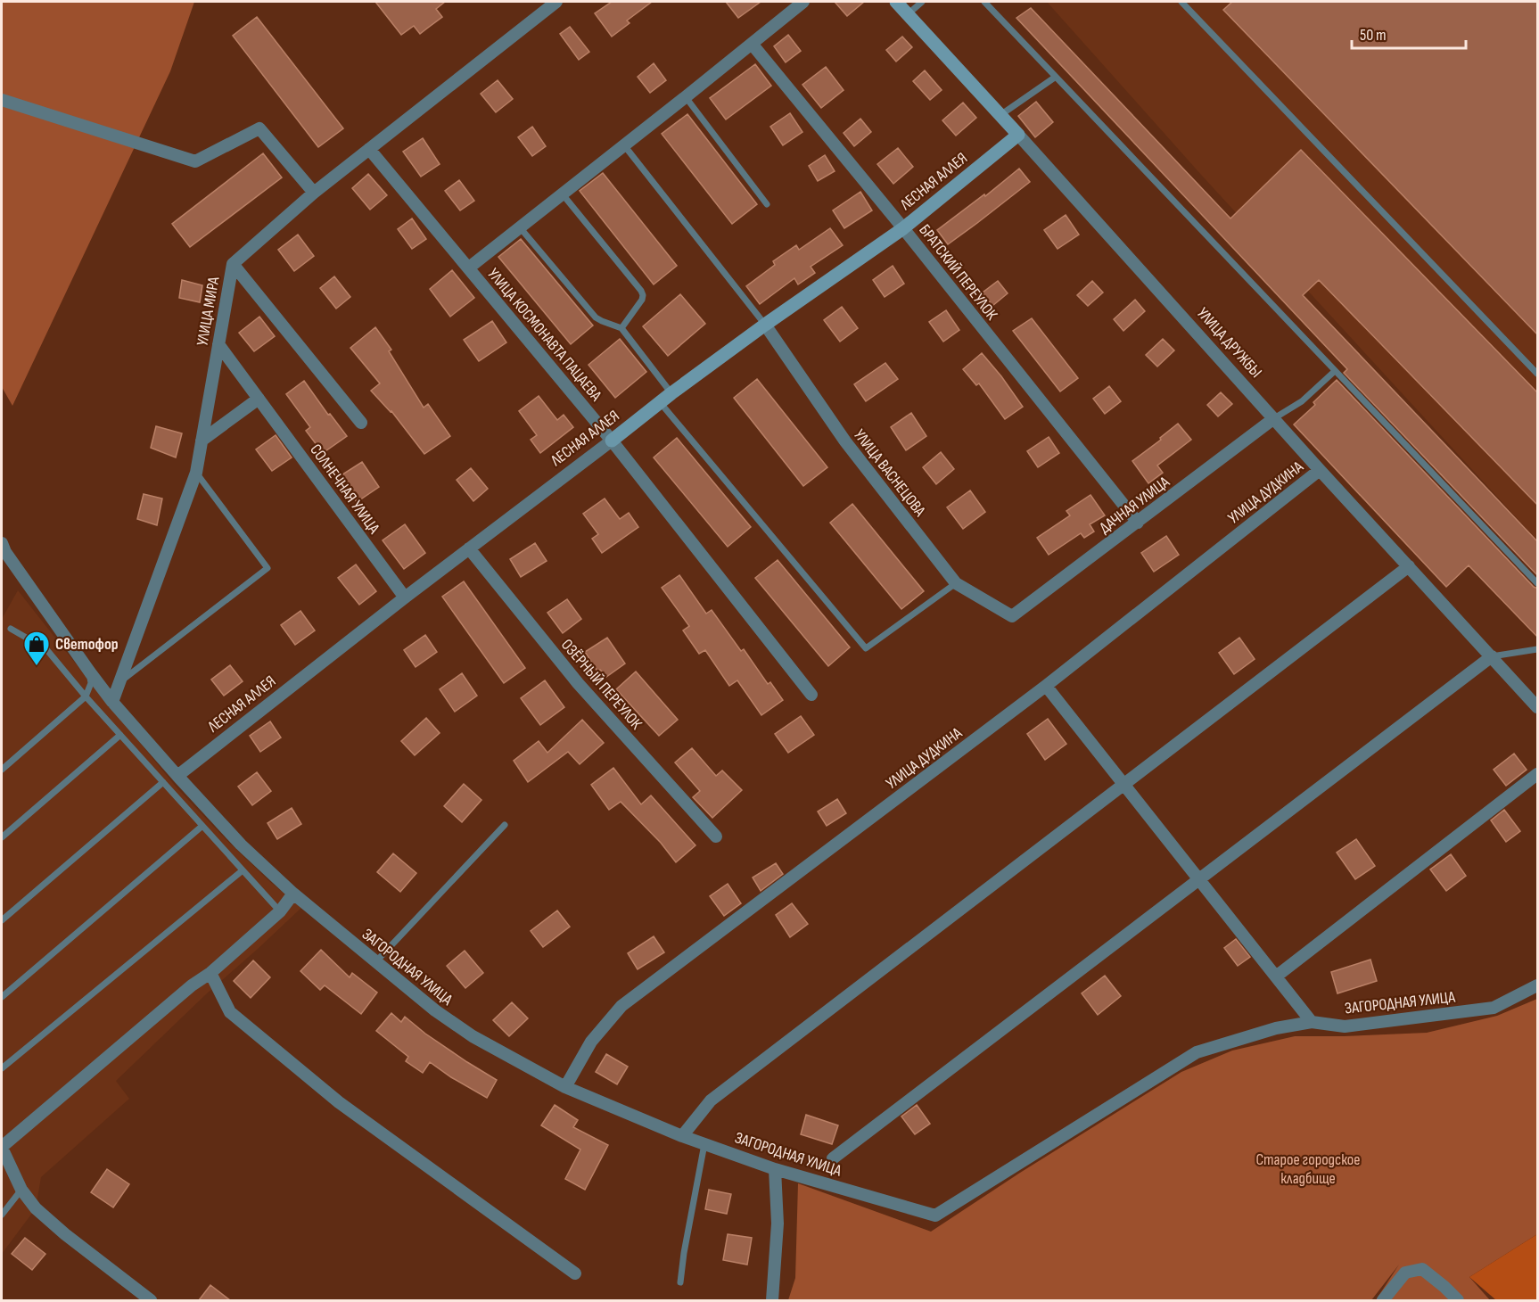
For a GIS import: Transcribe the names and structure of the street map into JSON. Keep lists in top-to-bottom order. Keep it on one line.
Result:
{"streets":{"street":["ЛЕСНАЯ АЛЛЕЯ","БРАТСКИЙ ПЕРЕУЛОК","УЛИЦА МИРА","УЛИЦА КОСМОНАВТА ПАЦАЕВА","УЛИЦА ДРУЖБЫ","УЛИЦА ВАСНЕЦОВА","СОЛНЕЧНАЯ УЛИЦА","УЛИЦА ДУДКИНА","ДАЧНАЯ УЛИЦА","ОЗЁРНЫЙ ПЕРЕУЛОК","ЗАГОРОДНАЯ УЛИЦА"]},"crossings":[["ЛЕСНАЯ АЛЛЕЯ","БРАТСКИЙ ПЕРЕУЛОК"],["ЛЕСНАЯ АЛЛЕЯ","УЛИЦА КОСМОНАВТА ПАЦАЕВА"],["ЛЕСНАЯ АЛЛЕЯ","УЛИЦА ДРУЖБЫ"],["ЛЕСНАЯ АЛЛЕЯ","УЛИЦА ВАСНЕЦОВА"],["ЛЕСНАЯ АЛЛЕЯ","СОЛНЕЧНАЯ УЛИЦА"],["ЛЕСНАЯ АЛЛЕЯ","ОЗЁРНЫЙ ПЕРЕУЛОК"],["ЛЕСНАЯ АЛЛЕЯ","ЗАГОРОДНАЯ УЛИЦА"],["БРАТСКИЙ ПЕРЕУЛОК","ДАЧНАЯ УЛИЦА"],["УЛИЦА МИРА","УЛИЦА КОСМОНАВТА ПАЦАЕВА"],["УЛИЦА МИРА","СОЛНЕЧНАЯ УЛИЦА"],["УЛИЦА МИРА","ЗАГОРОДНАЯ УЛИЦА"],["УЛИЦА ДРУЖБЫ","УЛИЦА ДУДКИНА"],["УЛИЦА ДРУЖБЫ","ДАЧНАЯ УЛИЦА"],["УЛИЦА ВАСНЕЦОВА","ДАЧНАЯ УЛИЦА"],["УЛИЦА ДУДКИНА","ЗАГОРОДНАЯ УЛИЦА"]],"parks":["Старое городское кладбище"],"places":{"shop":["Светофор"]},"scale_bar":"50 m"}
